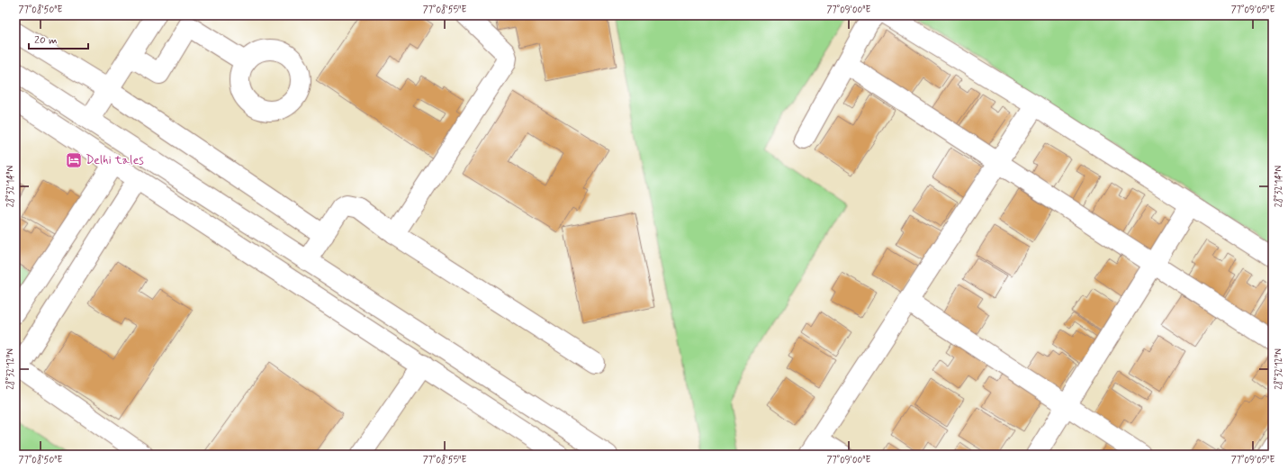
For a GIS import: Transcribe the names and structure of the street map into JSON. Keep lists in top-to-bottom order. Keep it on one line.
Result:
{"places":{"hotel":["Delhi tales"]},"scale_bar":"20 m","coordinates":["77°08'50\"E","77°08'55\"E","77°09'00\"E","77°09'05\"E","28°32'14\"N","28°32'12\"N"]}
